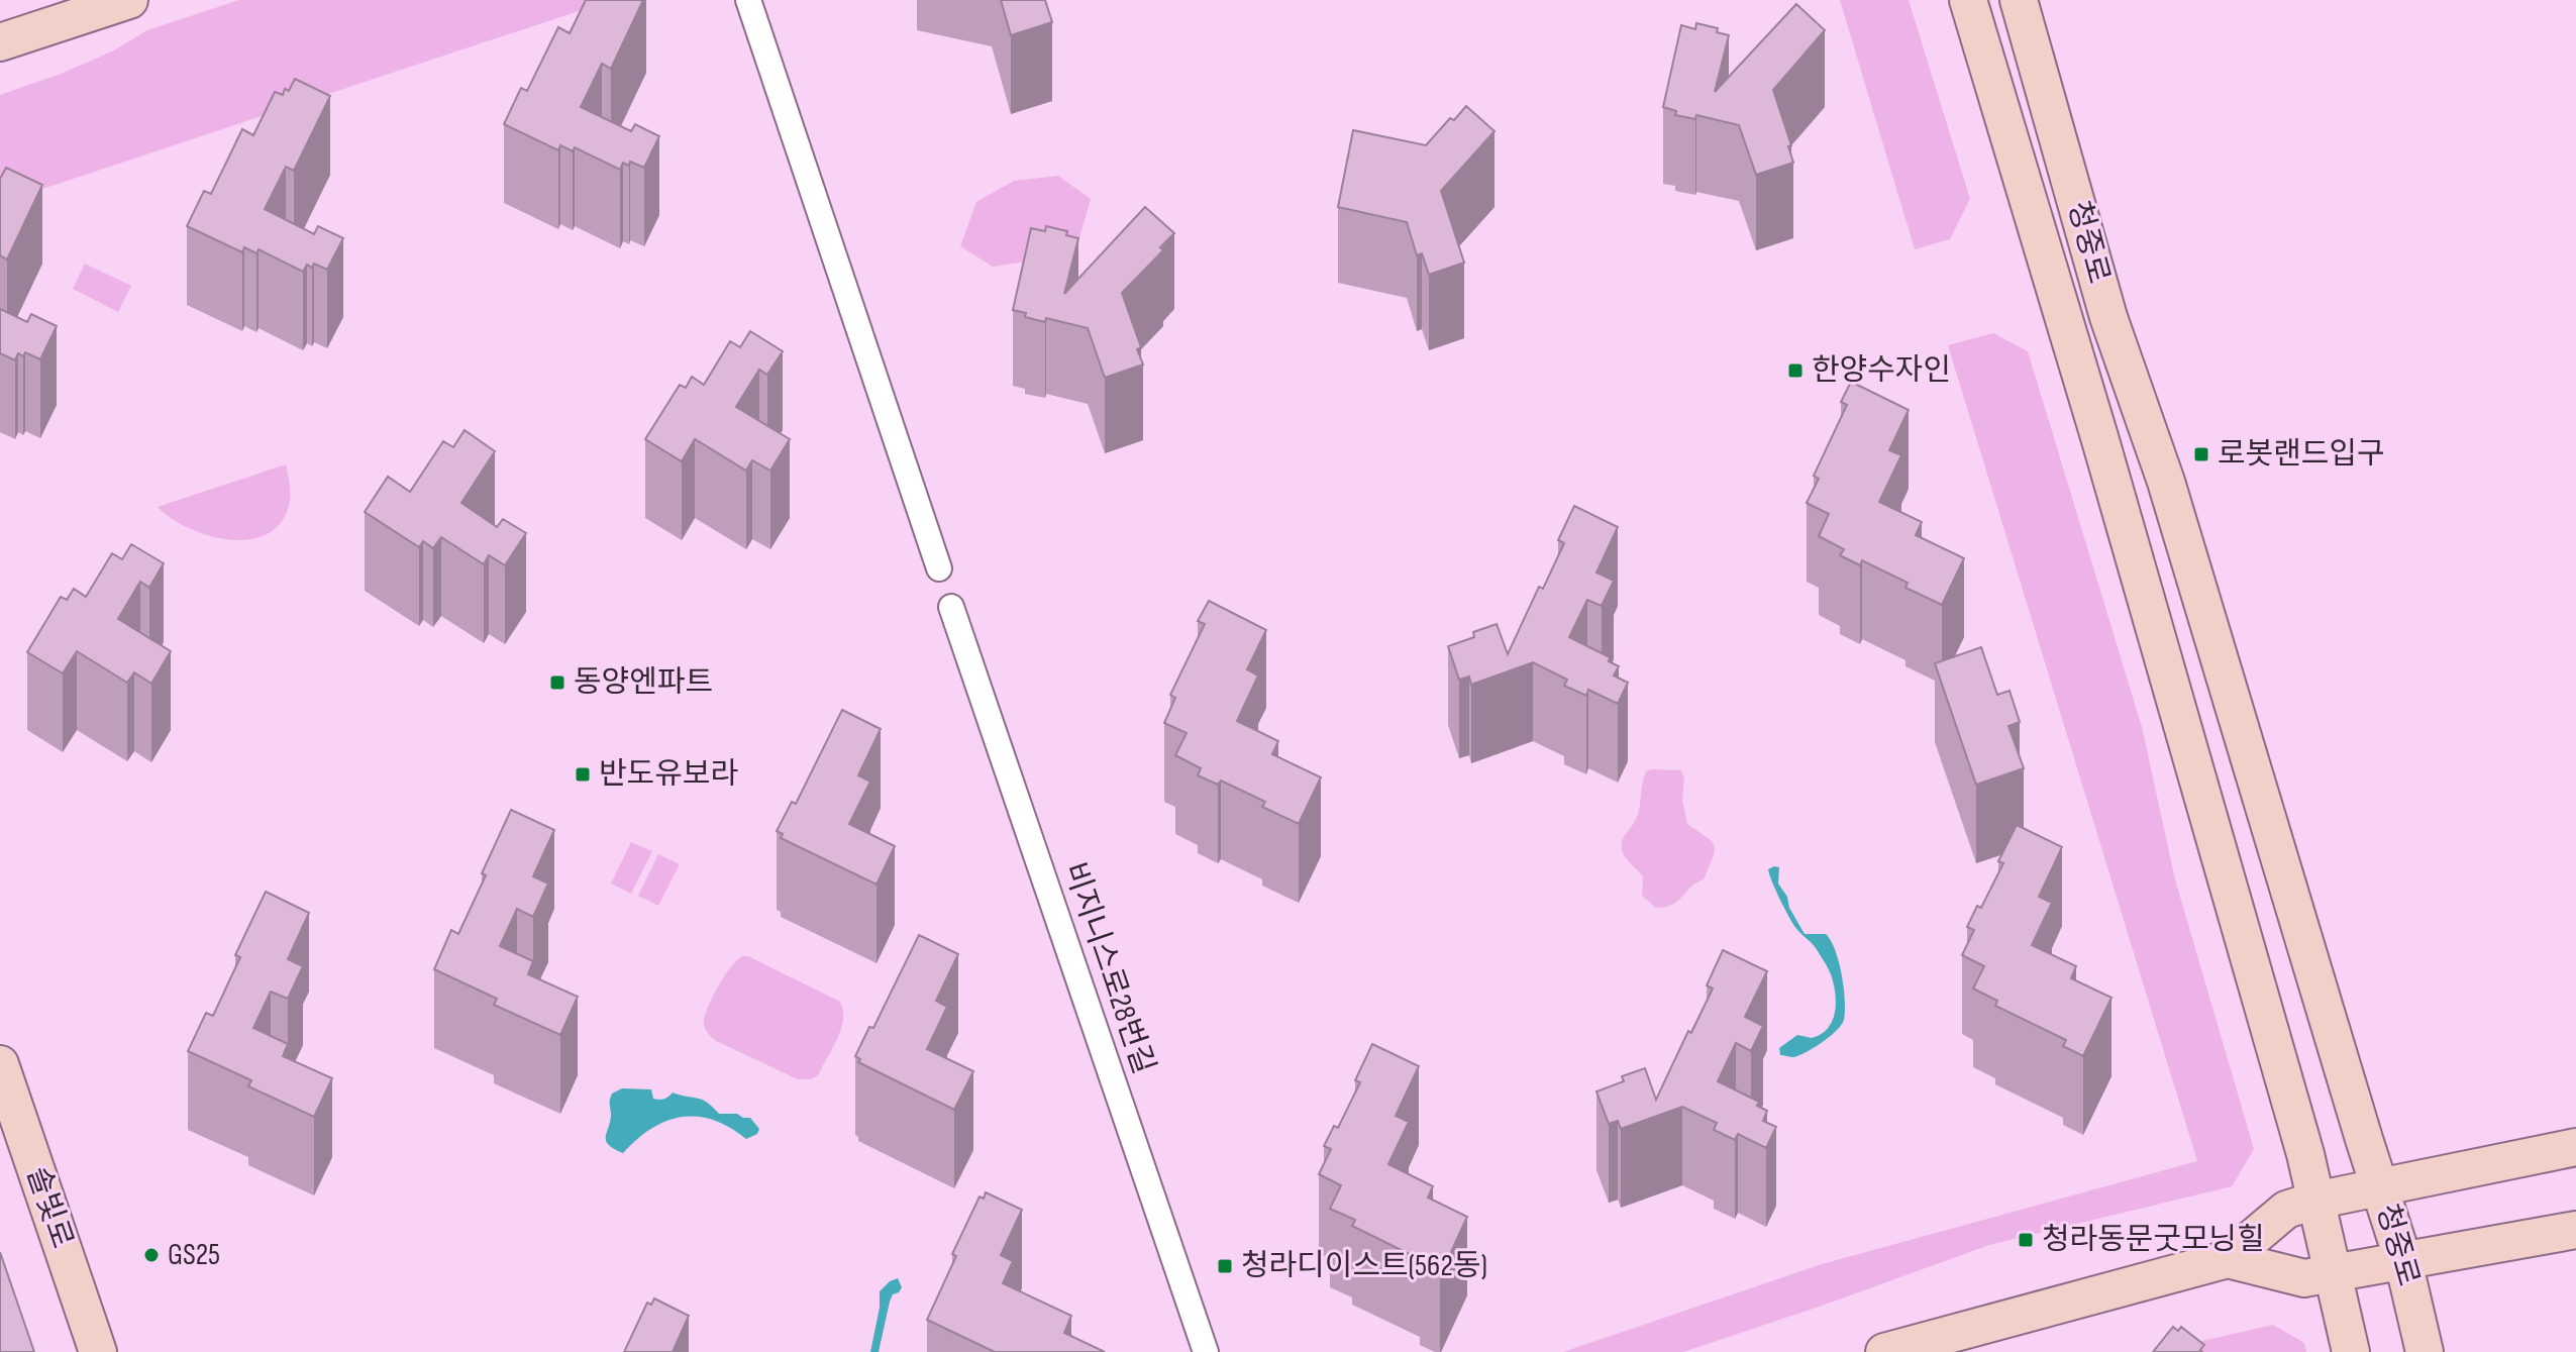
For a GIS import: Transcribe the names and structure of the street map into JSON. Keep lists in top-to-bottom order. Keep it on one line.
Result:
{"streets":{"main road":["청중로","솔빛로"],"street":["비지니스로28번길"]},"places":{"transit":["한양수자인","로봇랜드입구","동양엔파트","반도유보라","청라동문굿모닝힐","청라디이스트(562동)"],"other":["GS25"]}}
